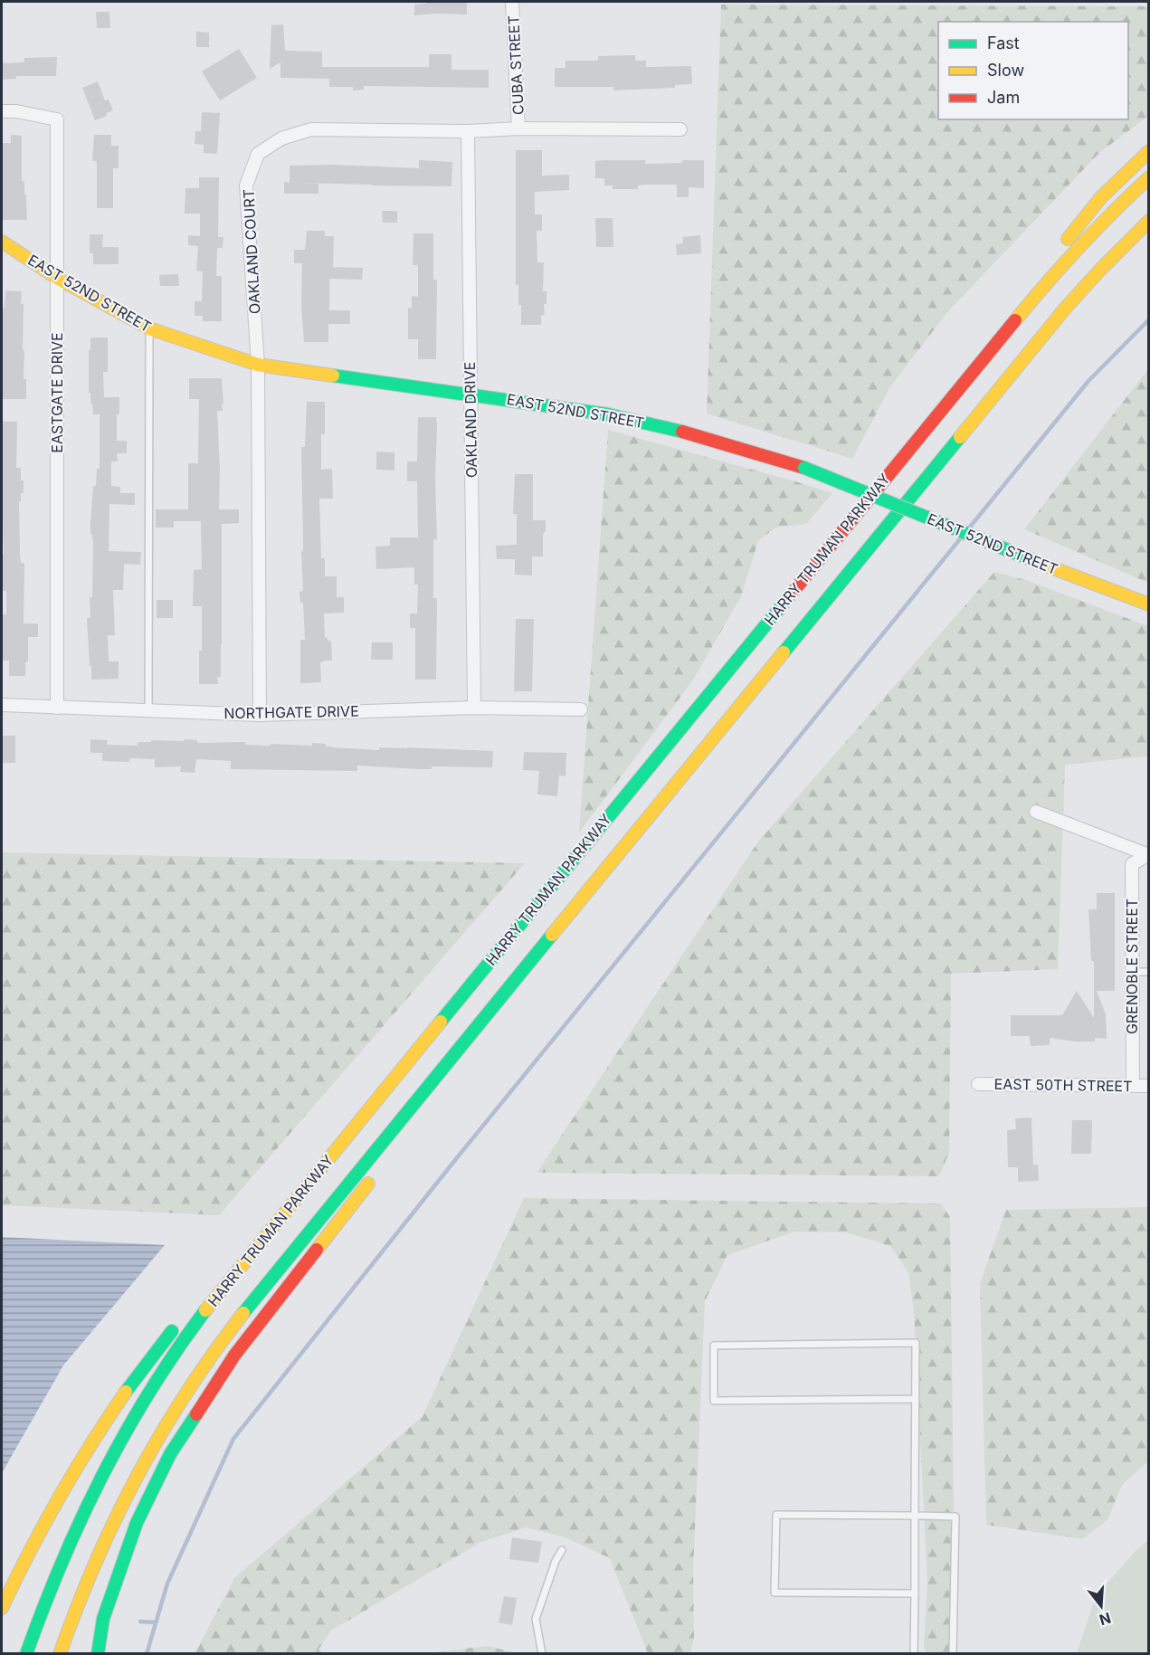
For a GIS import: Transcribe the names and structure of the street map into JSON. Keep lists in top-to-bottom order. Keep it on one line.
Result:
{"streets":{"main road":["EAST 52ND STREET","HARRY TRUMAN PARKWAY"],"street":["CUBA STREET","OAKLAND COURT","EASTGATE DRIVE","OAKLAND DRIVE","NORTHGATE DRIVE","GRENOBLE STREET","EAST 50TH STREET"]},"crossings":[["CUBA STREET","OAKLAND COURT"],["OAKLAND COURT","EAST 52ND STREET"],["OAKLAND COURT","OAKLAND DRIVE"],["OAKLAND COURT","NORTHGATE DRIVE"],["EAST 52ND STREET","EASTGATE DRIVE"],["EAST 52ND STREET","OAKLAND DRIVE"],["EASTGATE DRIVE","NORTHGATE DRIVE"],["OAKLAND DRIVE","NORTHGATE DRIVE"],["GRENOBLE STREET","EAST 50TH STREET"]],"legend":["Fast","Slow","Jam"],"north":"bottom"}
